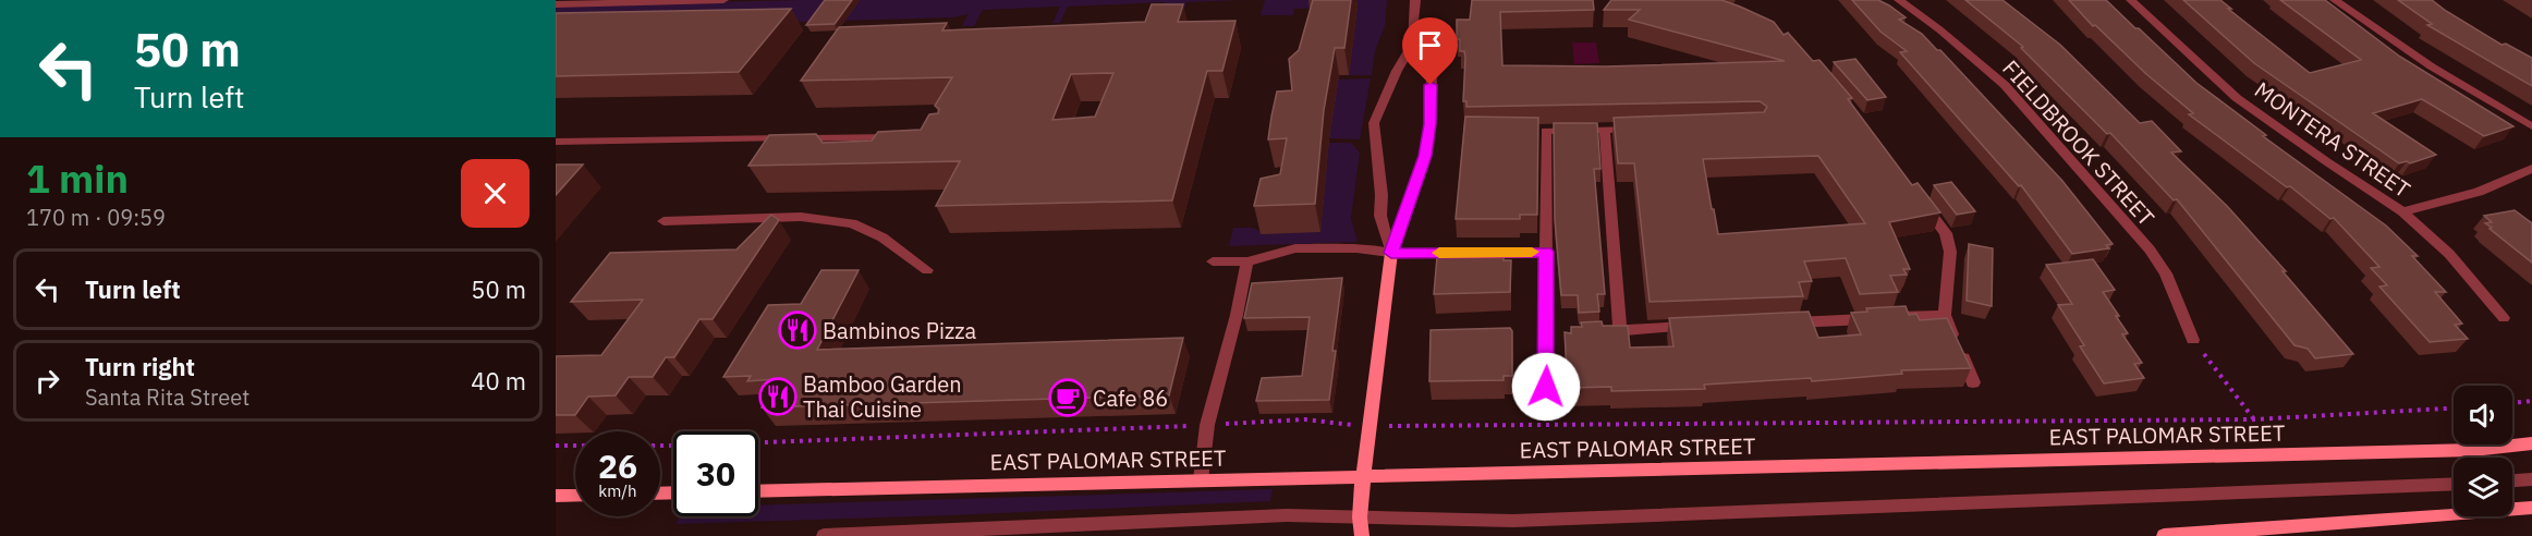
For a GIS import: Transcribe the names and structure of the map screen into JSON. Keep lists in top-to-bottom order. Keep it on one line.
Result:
{"streets":{"main road":["EAST PALOMAR STREET"],"street":["MONTERA STREET","FIELDBROOK STREET"]},"places":{"restaurant":["Bambinos Pizza","Bamboo Garden Thai Cuisine"],"cafe":["Cafe 86"]},"page":{"turn":["50 m","Turn left"],"heading":["1 min","170 m · 09:59"],"list":[{"name":"Turn left","value":"50 m"},{"name":"Turn right","note":"Santa Rita Street","value":"40 m"}],"speed":"26 km/h","limit":"30"}}
